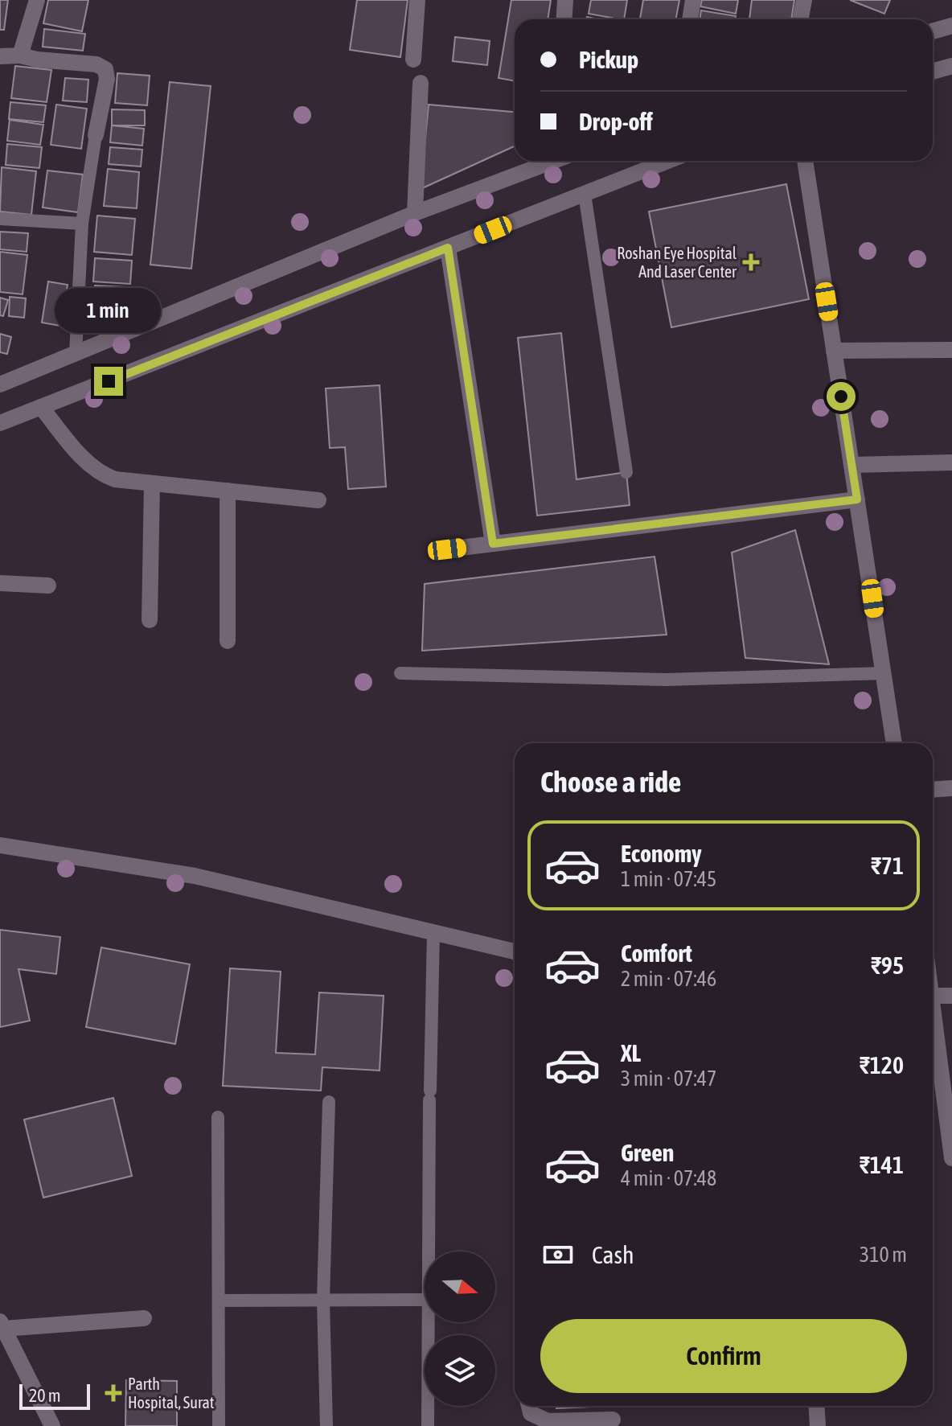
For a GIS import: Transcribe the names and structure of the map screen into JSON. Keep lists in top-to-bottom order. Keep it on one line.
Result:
{"places":{"health":["Roshan Eye Hospital And Laser Center","Parth Hospital, Surat"]},"scale_bar":"20 m","north":"right","page":{"banner":["Pickup","Drop-off"],"bubble":"1 min","heading":"Choose a ride","list":[{"name":"Economy","note":"1 min · 07:45","value":"₹71"},{"name":"Comfort","note":"2 min · 07:46","value":"₹95"},{"name":"XL","note":"3 min · 07:47","value":"₹120"},{"name":"Green","note":"4 min · 07:48","value":"₹141"}],"pay":["Cash","310 m"],"buttons":"Confirm","scale":"20 m"}}
